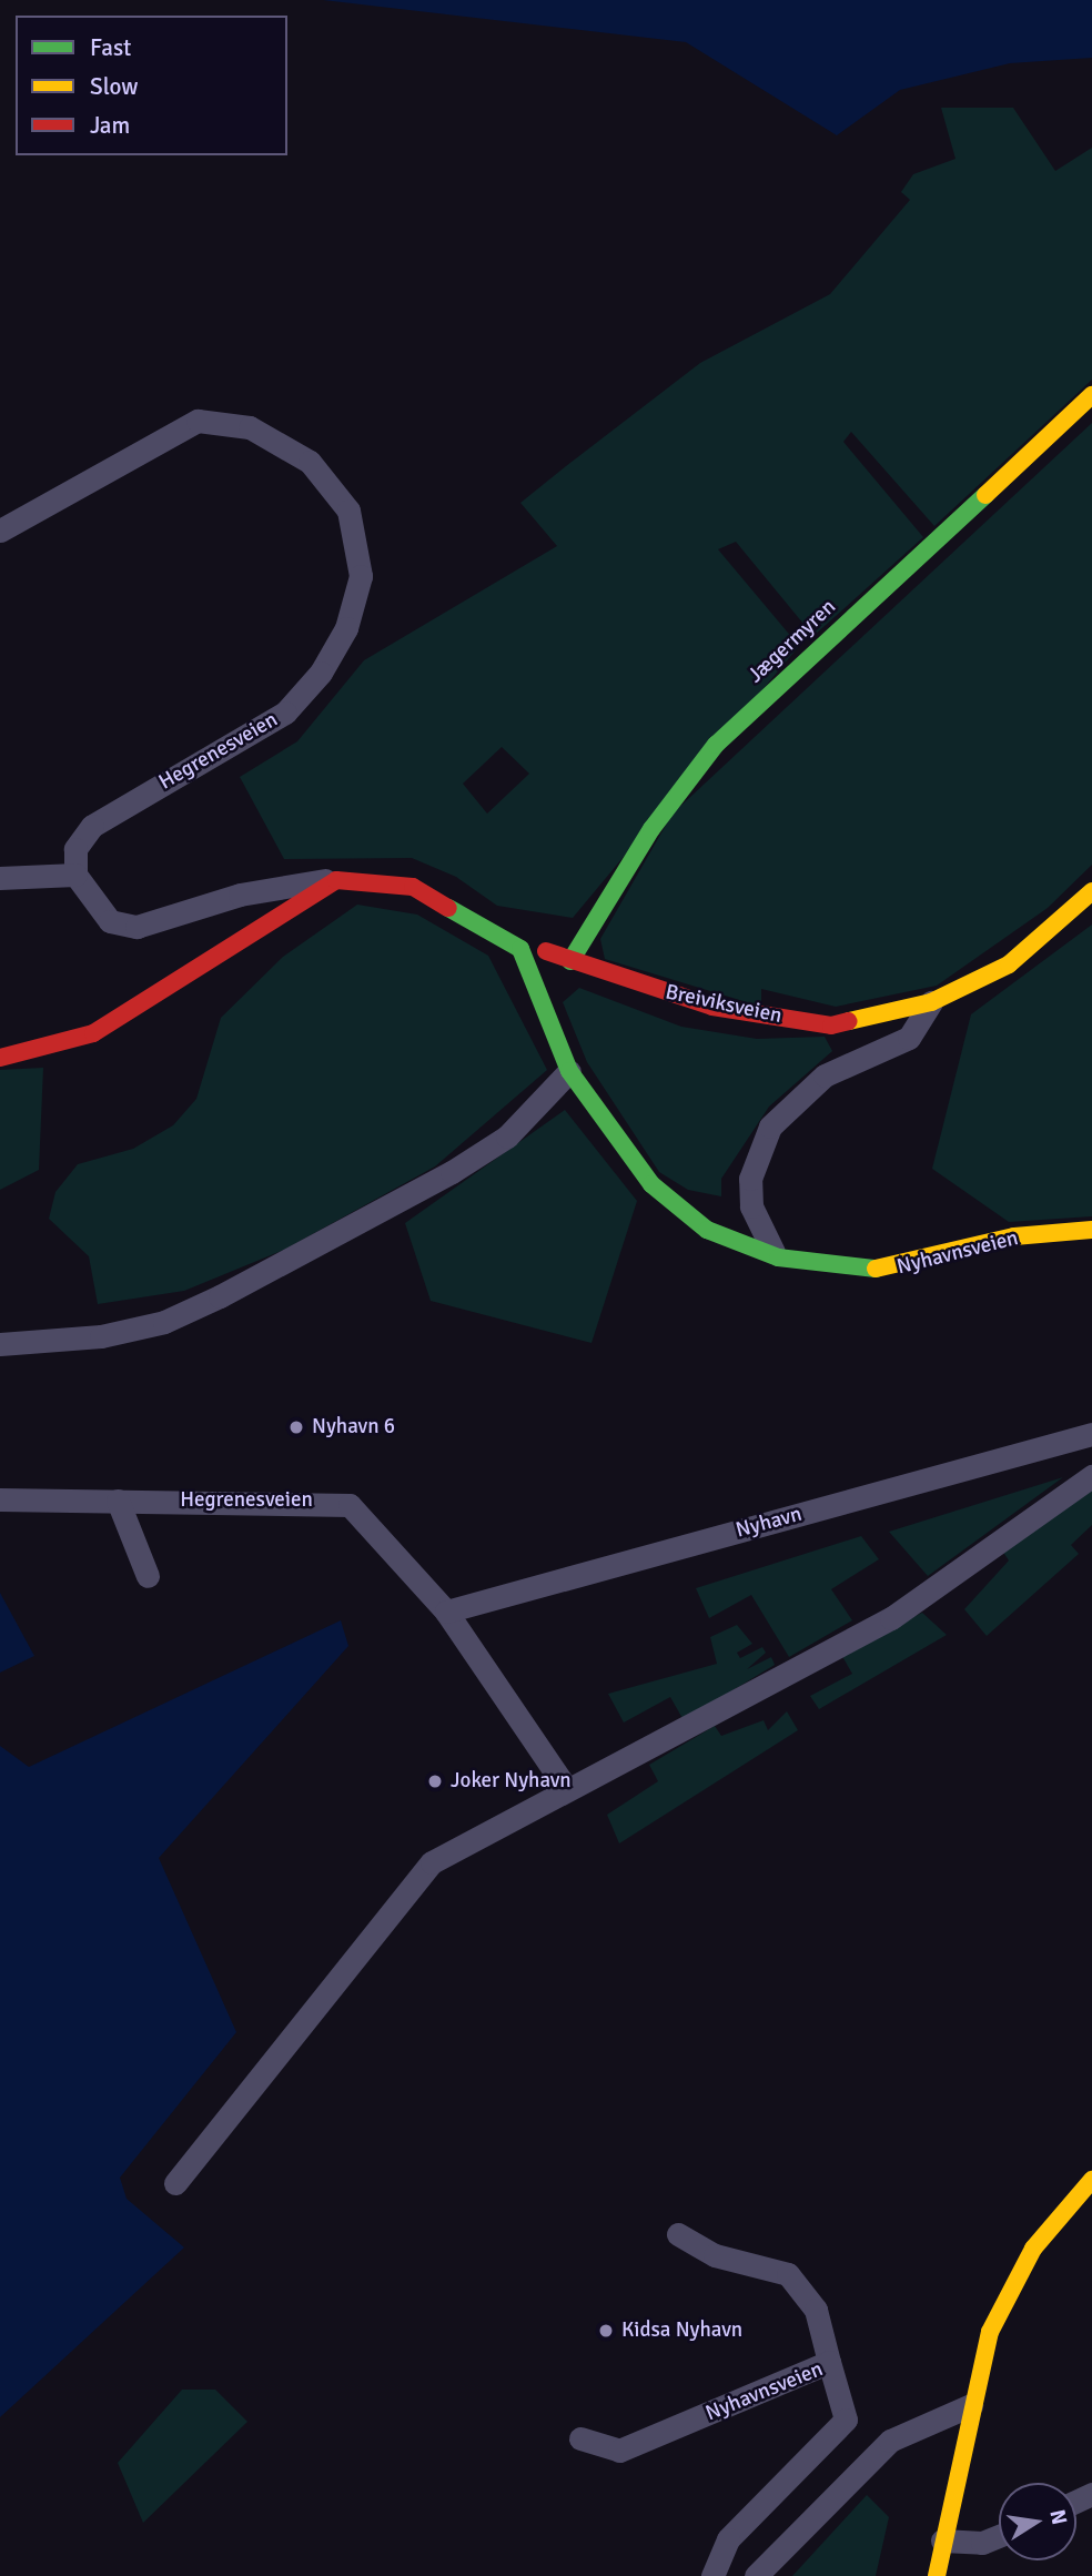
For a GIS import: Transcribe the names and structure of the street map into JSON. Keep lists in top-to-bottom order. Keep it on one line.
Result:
{"streets":{"street":["Jægermyren","Breiviksveien","Nyhavnsveien"],"lane":["Hegrenesveien","Nyhavn"]},"crossings":[["Jægermyren","Breiviksveien"],["Hegrenesveien","Nyhavn"]],"places":["Nyhavn 6","Joker Nyhavn","Kidsa Nyhavn"],"legend":["Fast","Slow","Jam"],"north":"right"}
